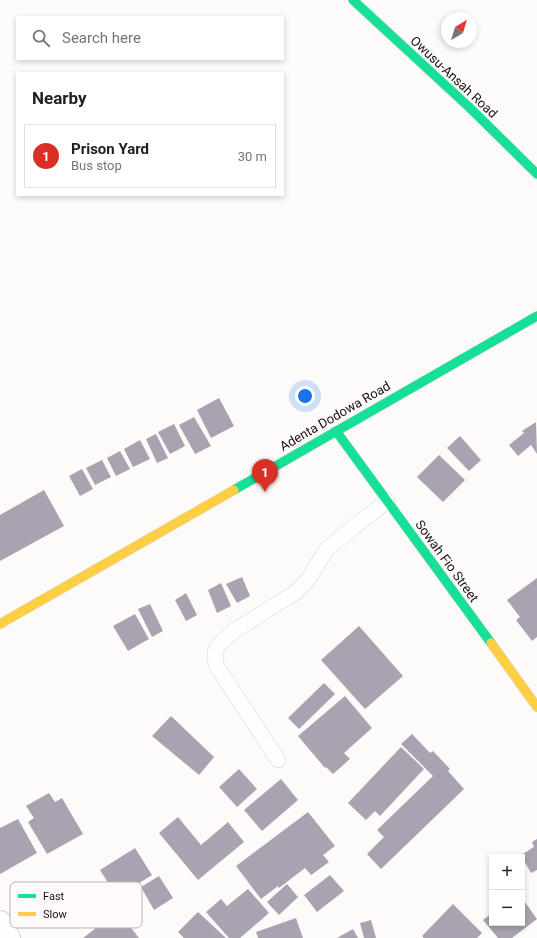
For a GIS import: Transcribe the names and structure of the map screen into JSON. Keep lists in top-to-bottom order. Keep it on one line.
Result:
{"streets":{"main road":["Owusu-Ansah Road","Adenta Dodowa Road","Sowah Fio Street"]},"crossings":[["Adenta Dodowa Road","Sowah Fio Street"]],"legend":["Fast","Slow"],"north":"top right","page":{"search":"Search here","heading":"Nearby","list":[{"mark":"1","name":"Prison Yard","note":"Bus stop","value":"30 m"}],"pins":"1","map_buttons":["+","−"]}}
